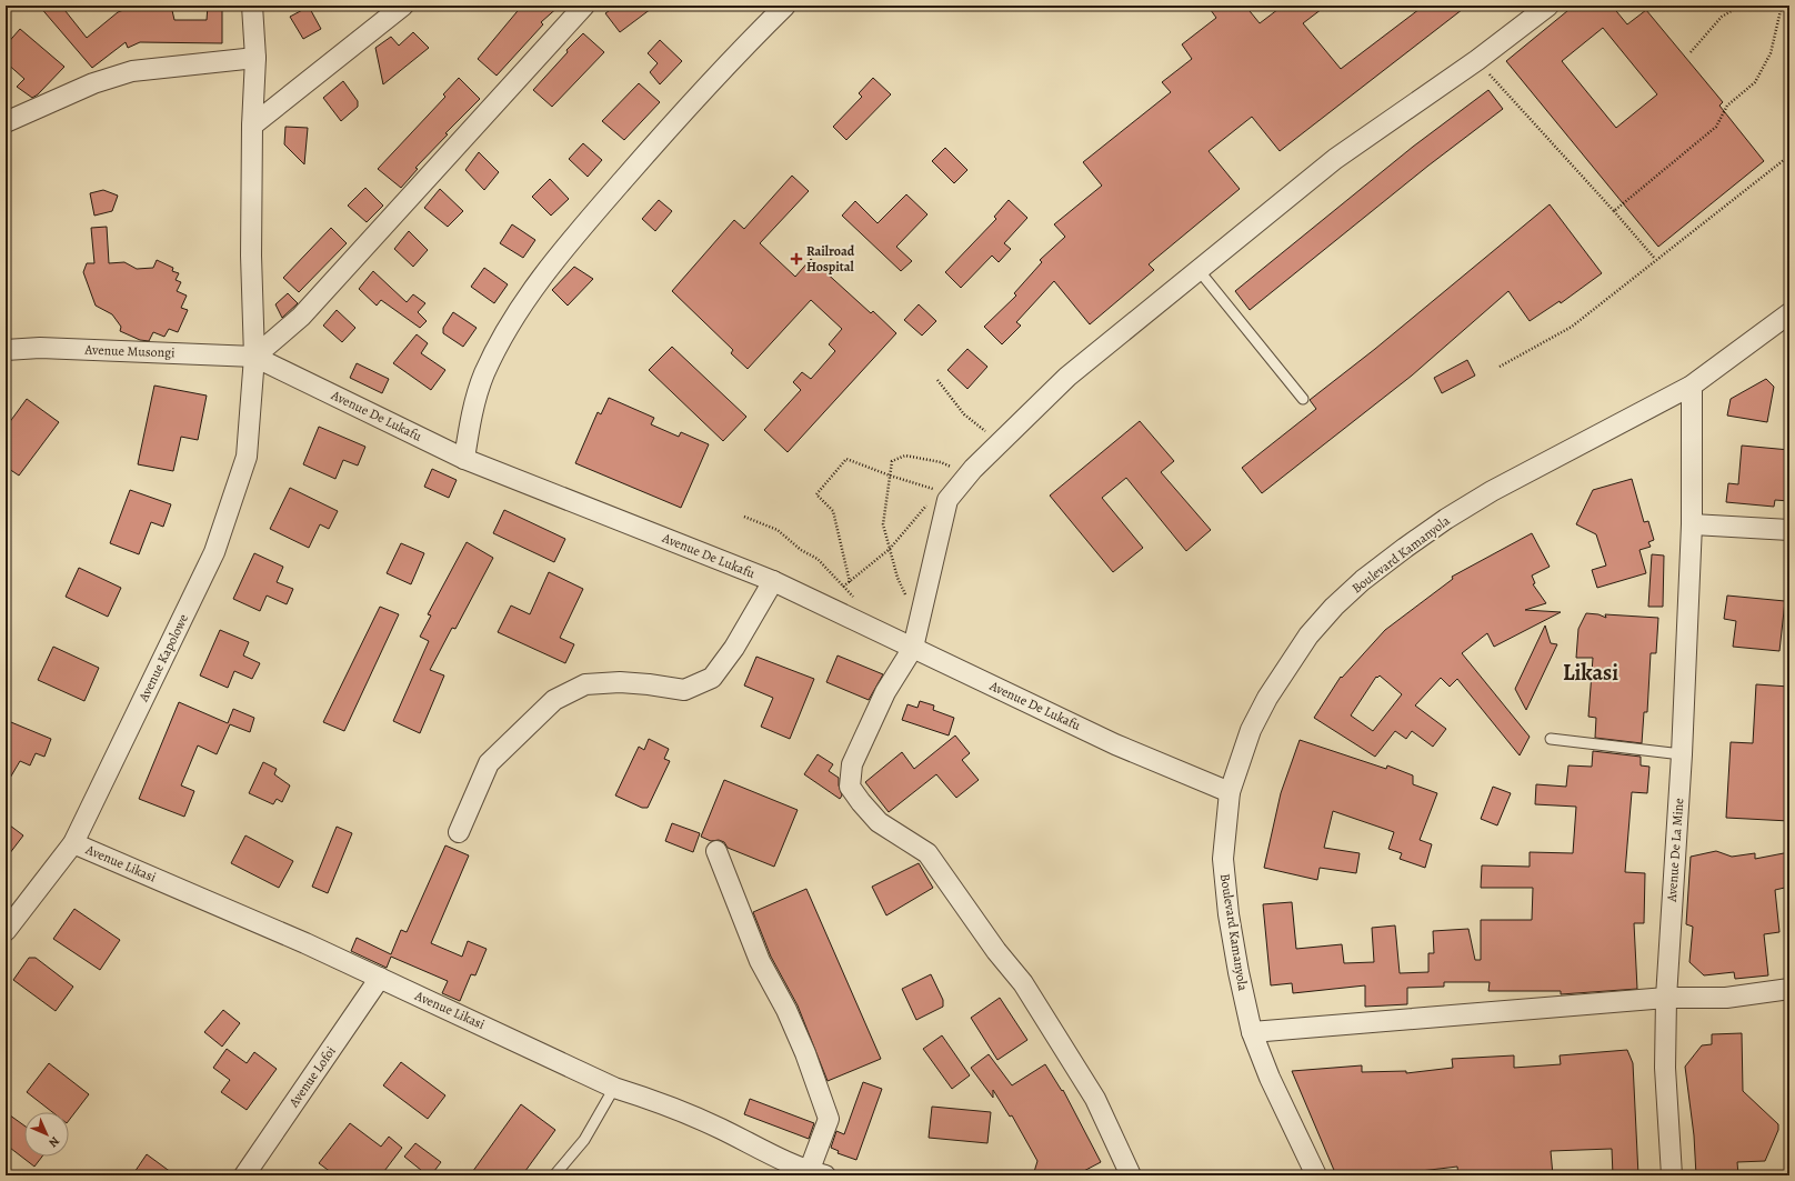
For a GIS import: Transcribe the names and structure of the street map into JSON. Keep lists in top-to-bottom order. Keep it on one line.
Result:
{"streets":{"street":["Avenue Musongi","Avenue De Lukafu","Boulevard Kamanyola","Avenue Kapolowe","Avenue De La Mine","Avenue Likasi","Avenue Lofoi"]},"crossings":[["Avenue Musongi","Avenue De Lukafu"],["Avenue Musongi","Avenue Kapolowe"],["Avenue De Lukafu","Boulevard Kamanyola"],["Avenue De Lukafu","Avenue Kapolowe"],["Boulevard Kamanyola","Avenue De La Mine"],["Avenue Kapolowe","Avenue Likasi"],["Avenue Likasi","Avenue Lofoi"]],"districts":["Likasi"],"places":{"health":["Railroad Hospital"]},"north":"bottom right"}
